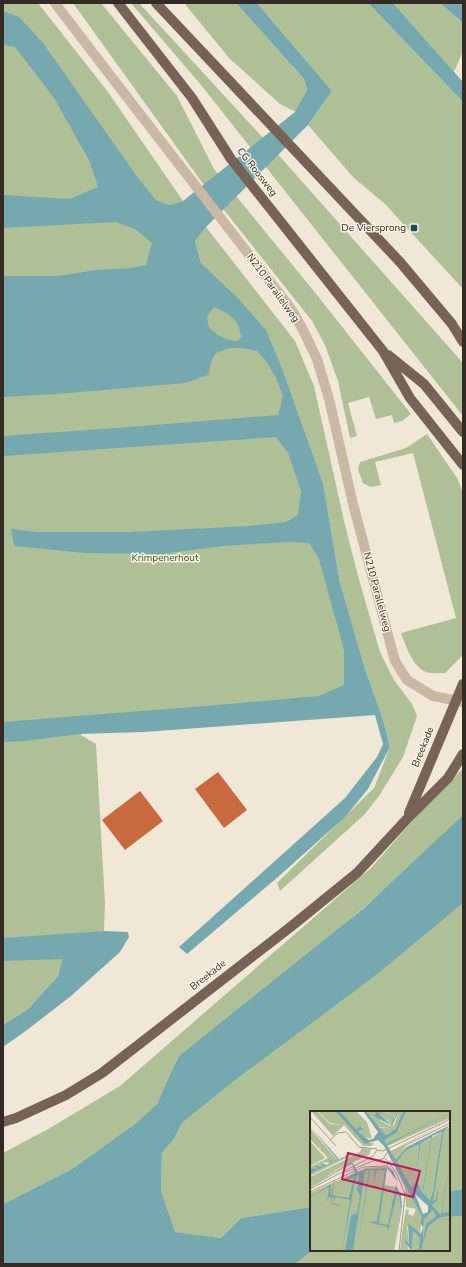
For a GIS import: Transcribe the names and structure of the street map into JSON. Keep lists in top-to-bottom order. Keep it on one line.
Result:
{"streets":{"main road":["CG Roosweg","Breekade"],"street":["N210 Parallelweg"]},"crossings":[["N210 Parallelweg","Breekade"]],"parks":["Krimpenerhout"],"places":{"transit":["De Viersprong"]}}
